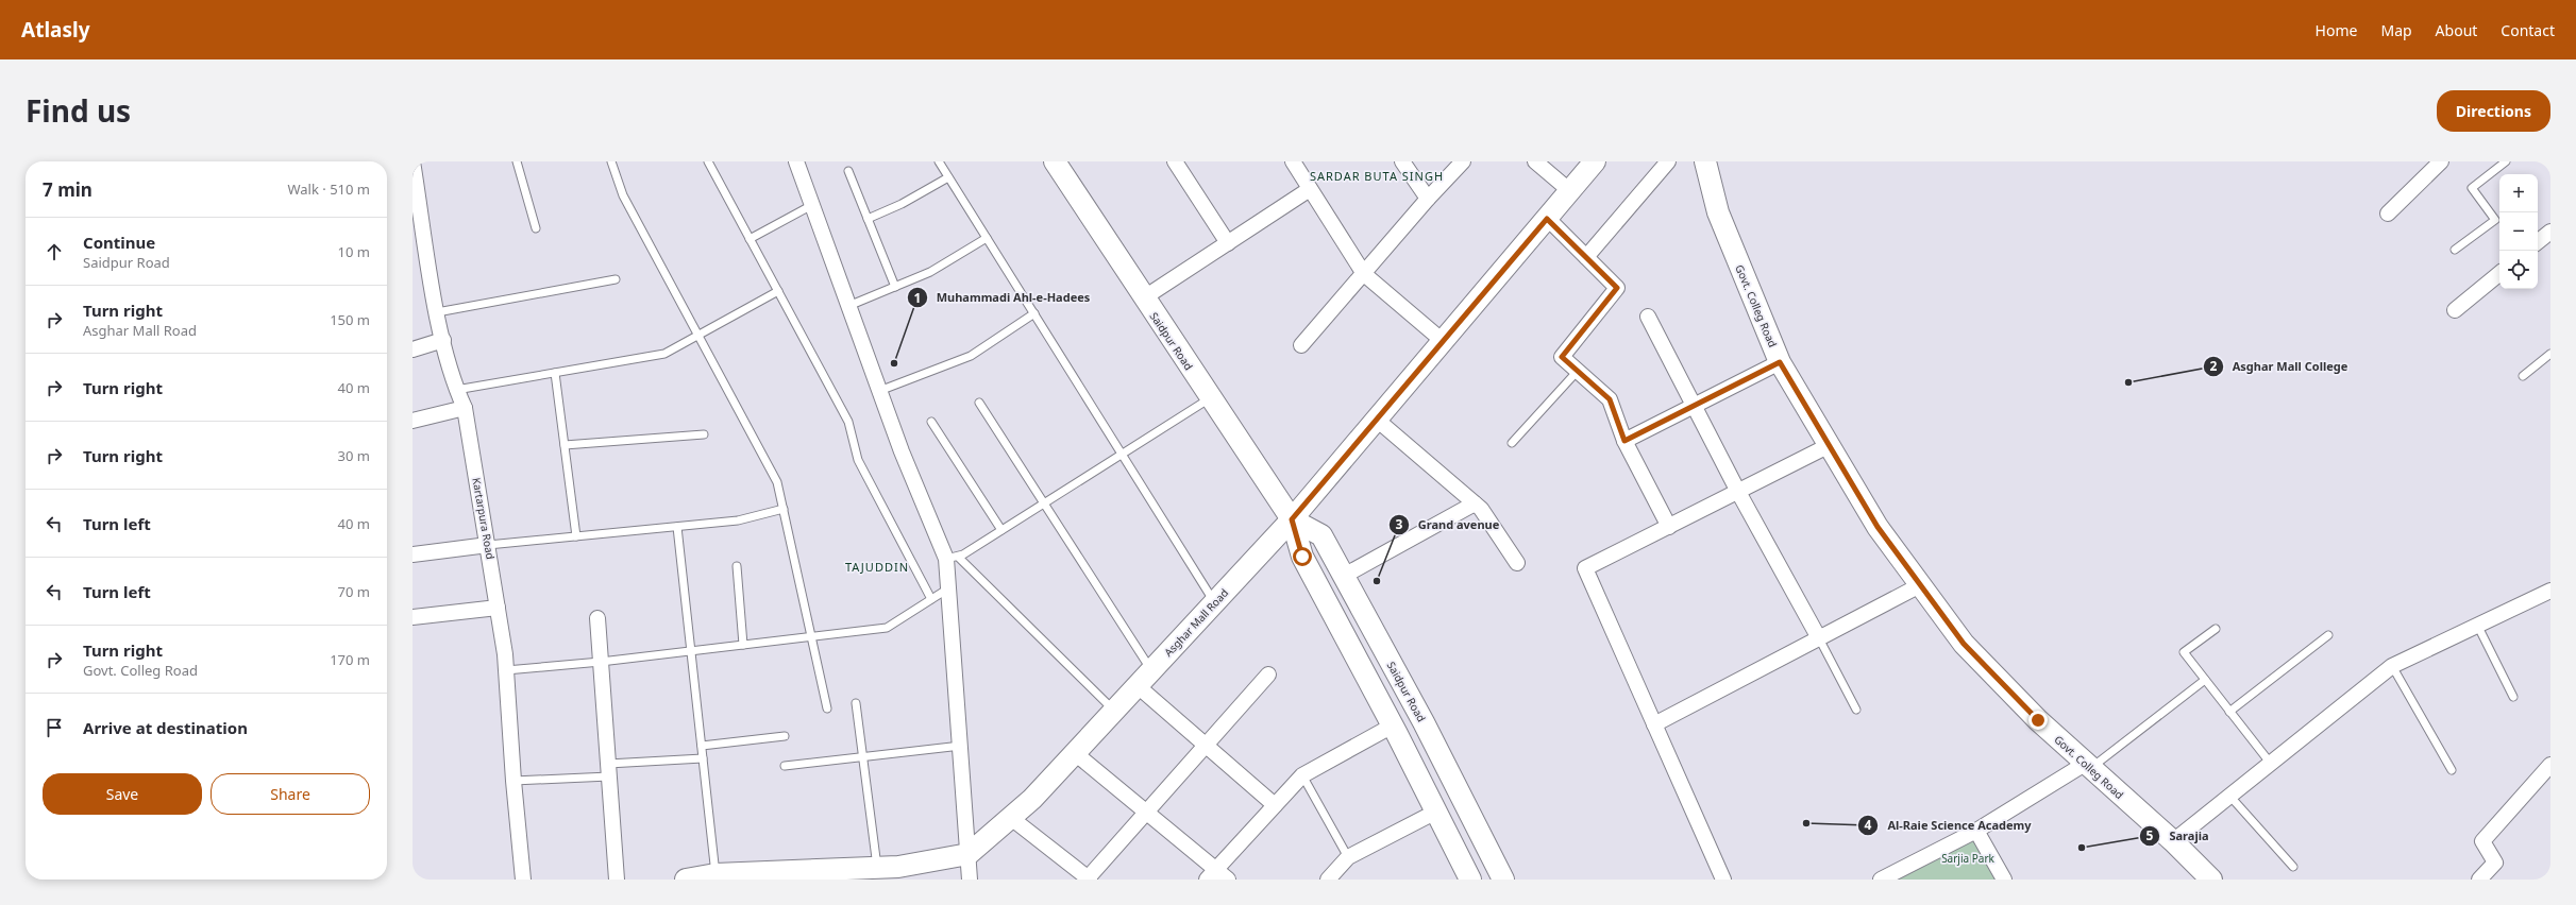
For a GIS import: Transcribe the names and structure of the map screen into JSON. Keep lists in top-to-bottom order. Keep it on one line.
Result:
{"streets":{"main road":["Govt. Colleg Road","Saidpur Road","Asghar Mall Road"],"street":["Kartarpura Road"]},"crossings":[["Saidpur Road","Asghar Mall Road"]],"districts":["SARDAR BUTA SINGH","TAJUDDIN"],"parks":["Sarjia Park"],"places":["Muhammadi Ahl-e-Hadees","Asghar Mall College","Grand avenue","Al-Raie Science Academy","Sarajia"],"page":{"header":"Atlasly","nav":["Home","Map","About","Contact"],"title":"Find us","buttons":["Directions",["Save","Share"]],"heading":["7 min","Walk · 510 m"],"map_buttons":["+","−"],"list":[["Continue","Saidpur Road","10 m"],["Turn right","Asghar Mall Road","150 m"],["Turn right","40 m"],["Turn right","30 m"],["Turn left","40 m"],["Turn left","70 m"],["Turn right","Govt. Colleg Road","170 m"],"Arrive at destination"]}}
